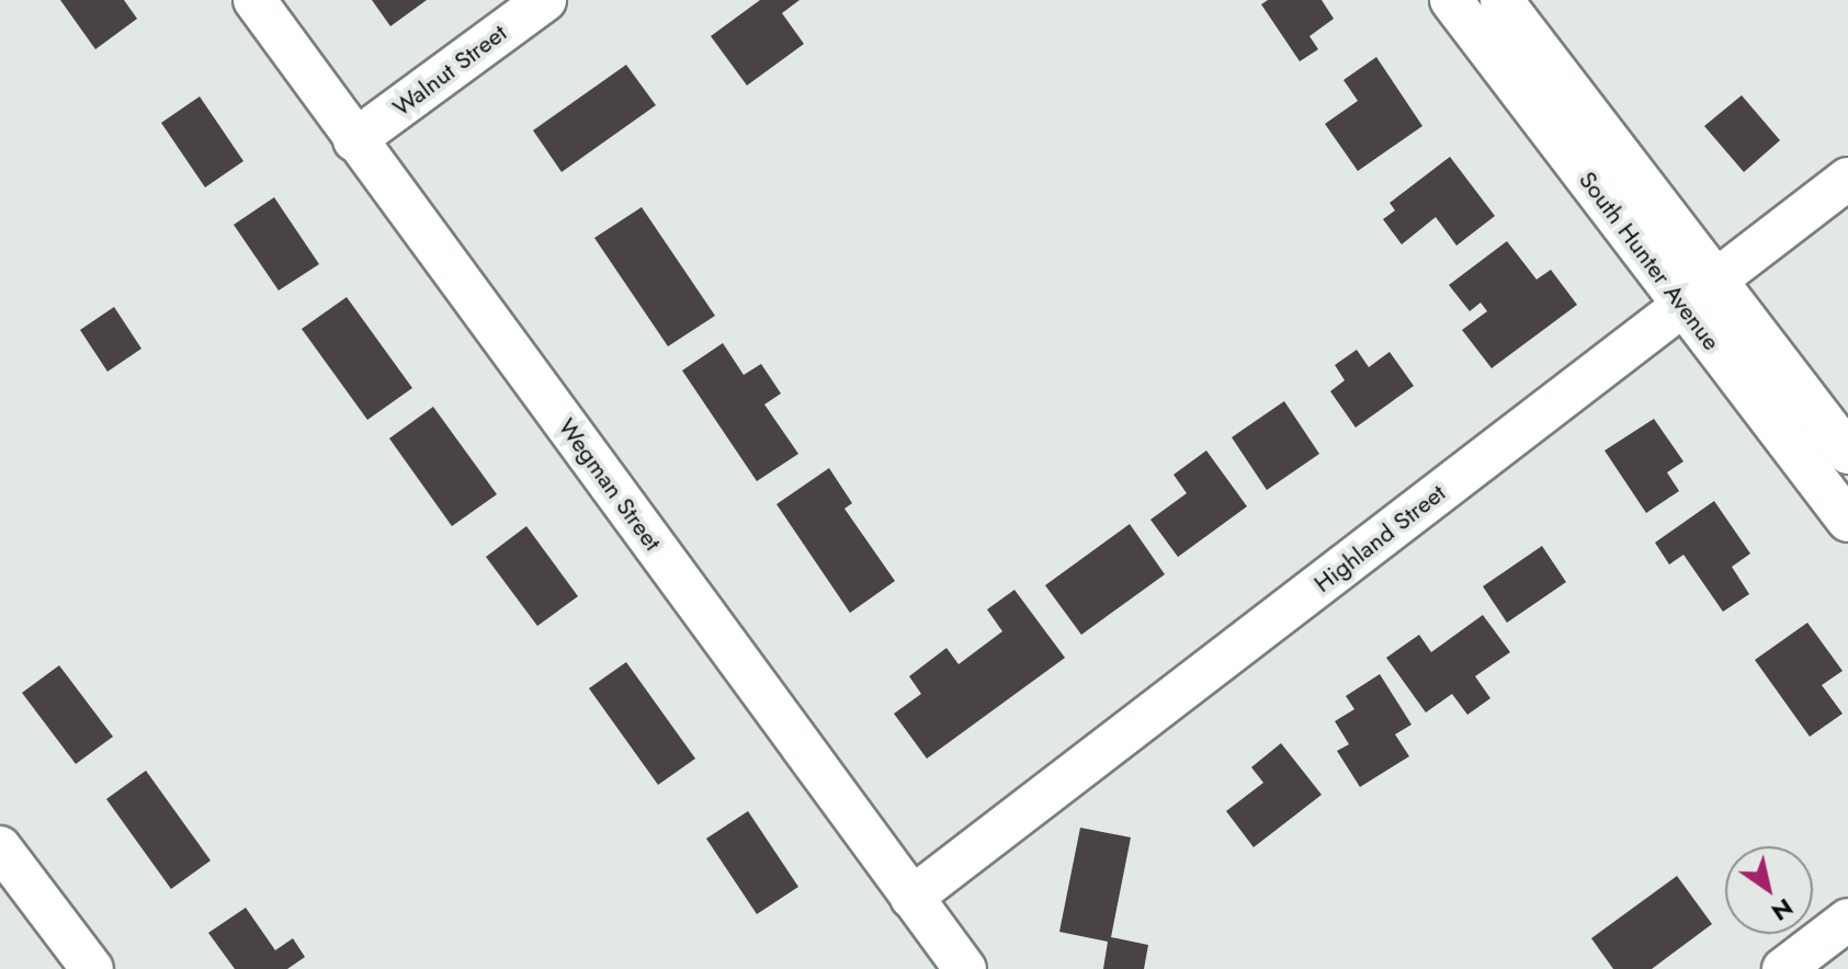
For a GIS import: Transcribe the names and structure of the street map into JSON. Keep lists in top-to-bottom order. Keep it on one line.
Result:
{"streets":{"street":["Walnut Street","South Hunter Avenue","Wegman Street","Highland Street"]},"crossings":[["Walnut Street","Wegman Street"],["South Hunter Avenue","Highland Street"],["Wegman Street","Highland Street"]],"north":"bottom right"}
